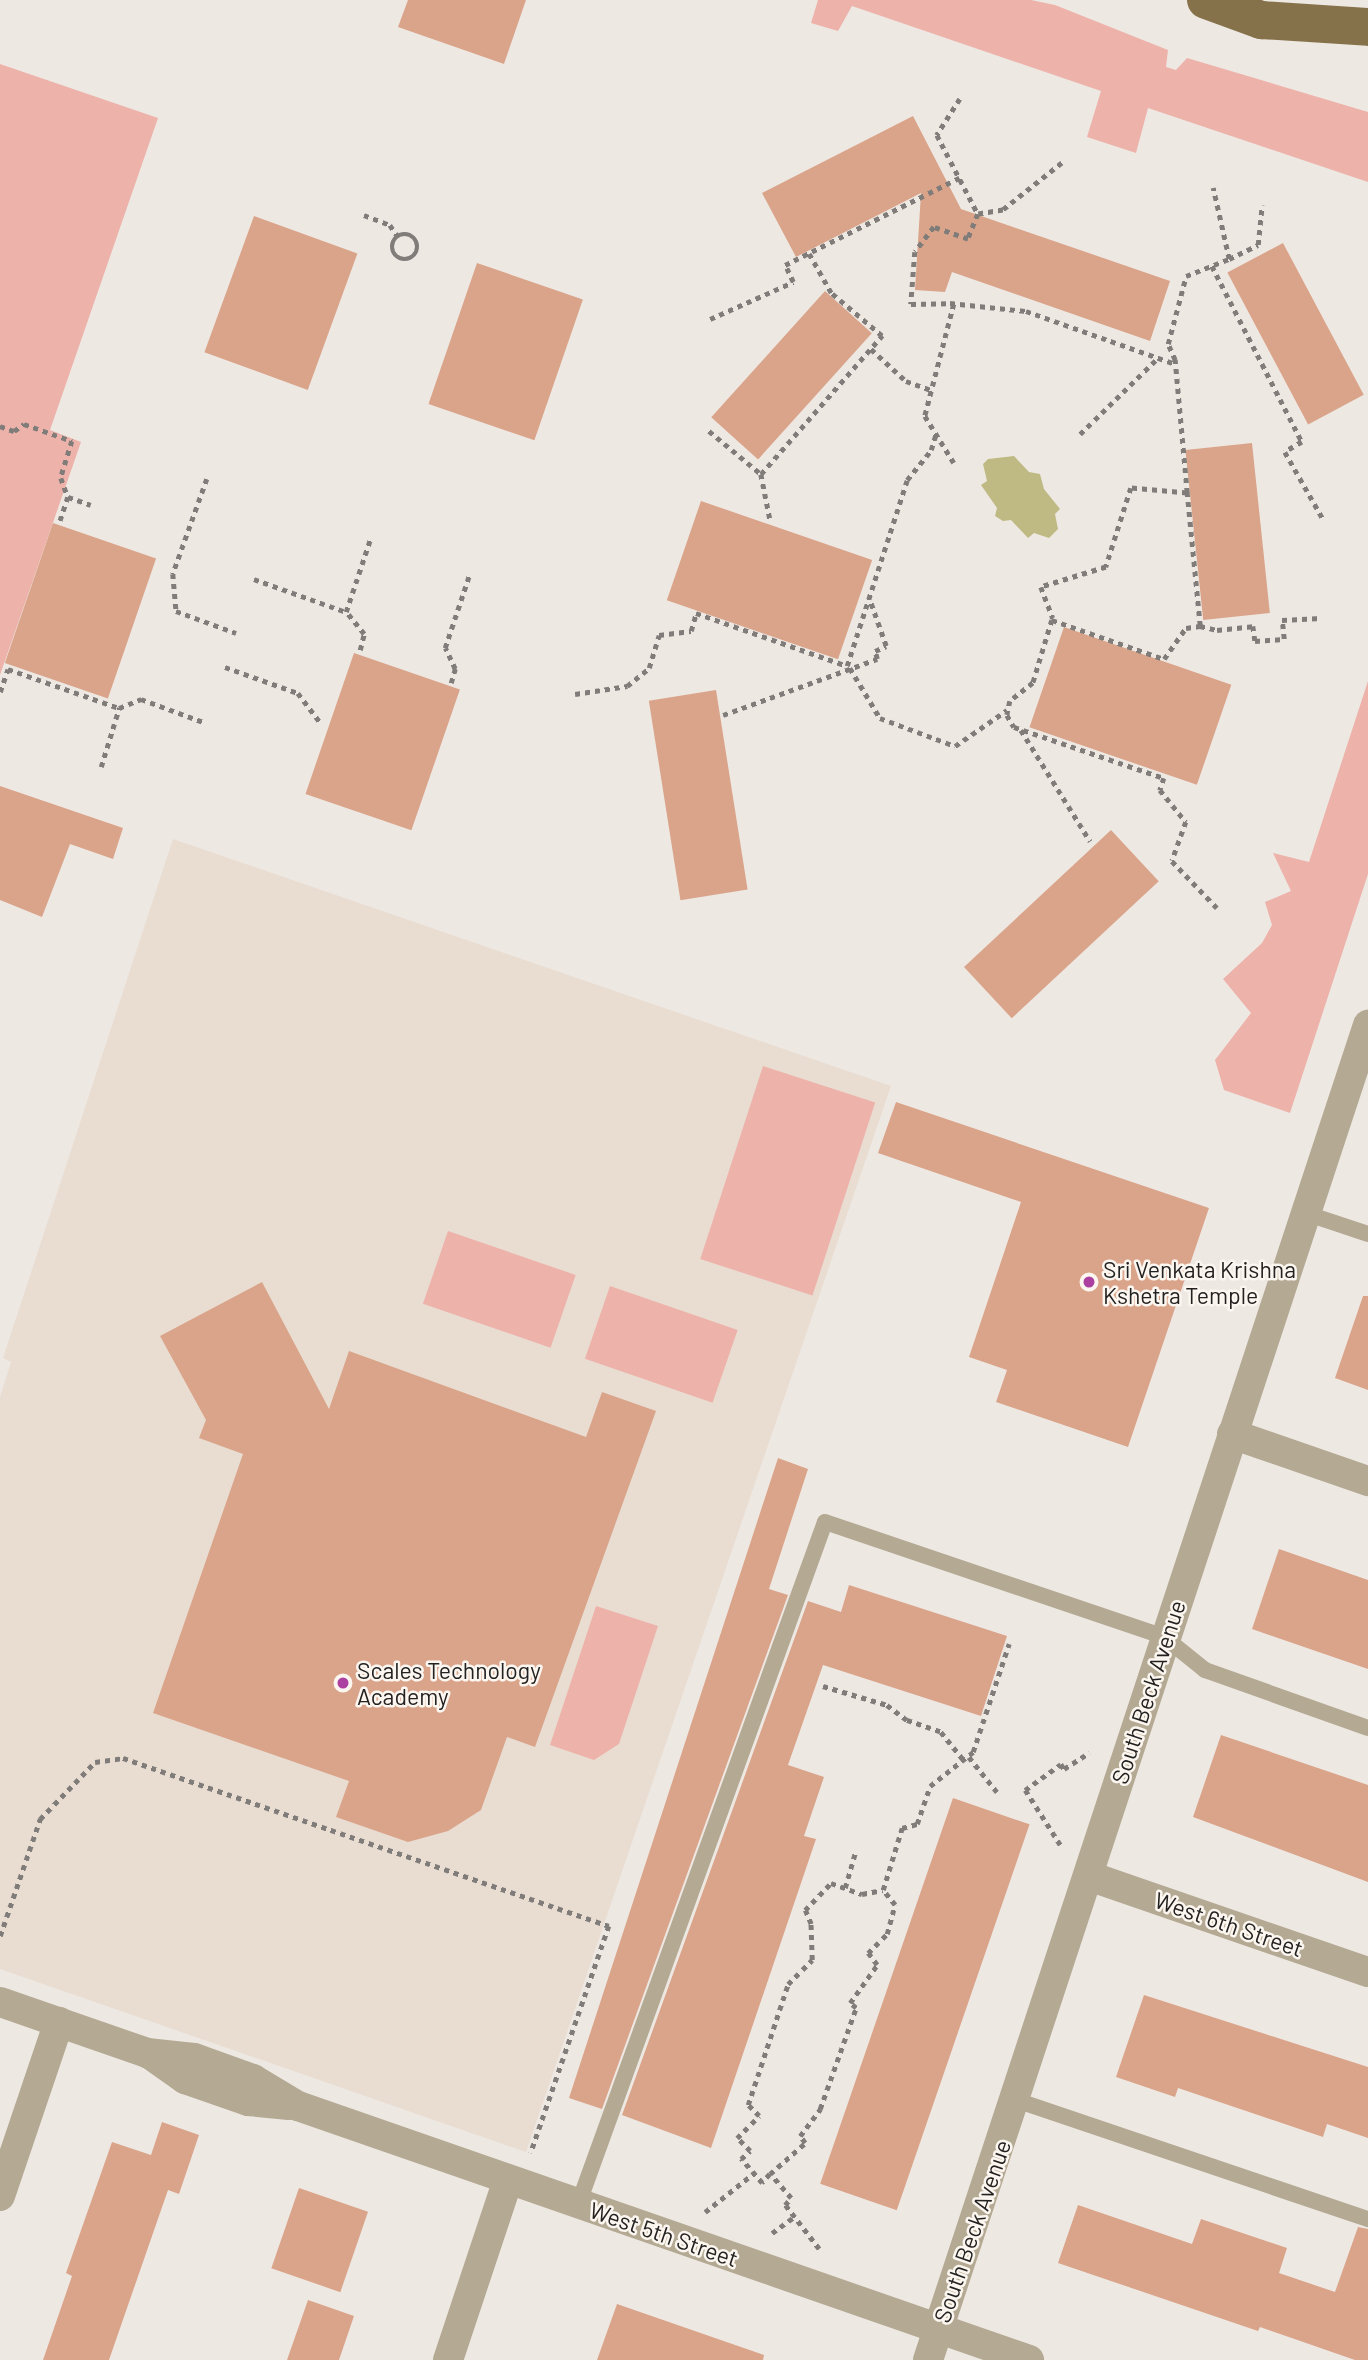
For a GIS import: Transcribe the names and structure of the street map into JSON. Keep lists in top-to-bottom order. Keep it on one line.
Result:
{"streets":{"street":["South Beck Avenue","West 6th Street","West 5th Street"]},"crossings":[["South Beck Avenue","West 6th Street"],["South Beck Avenue","West 5th Street"]],"places":["Sri Venkata Krishna Kshetra Temple","Scales Technology Academy"]}
